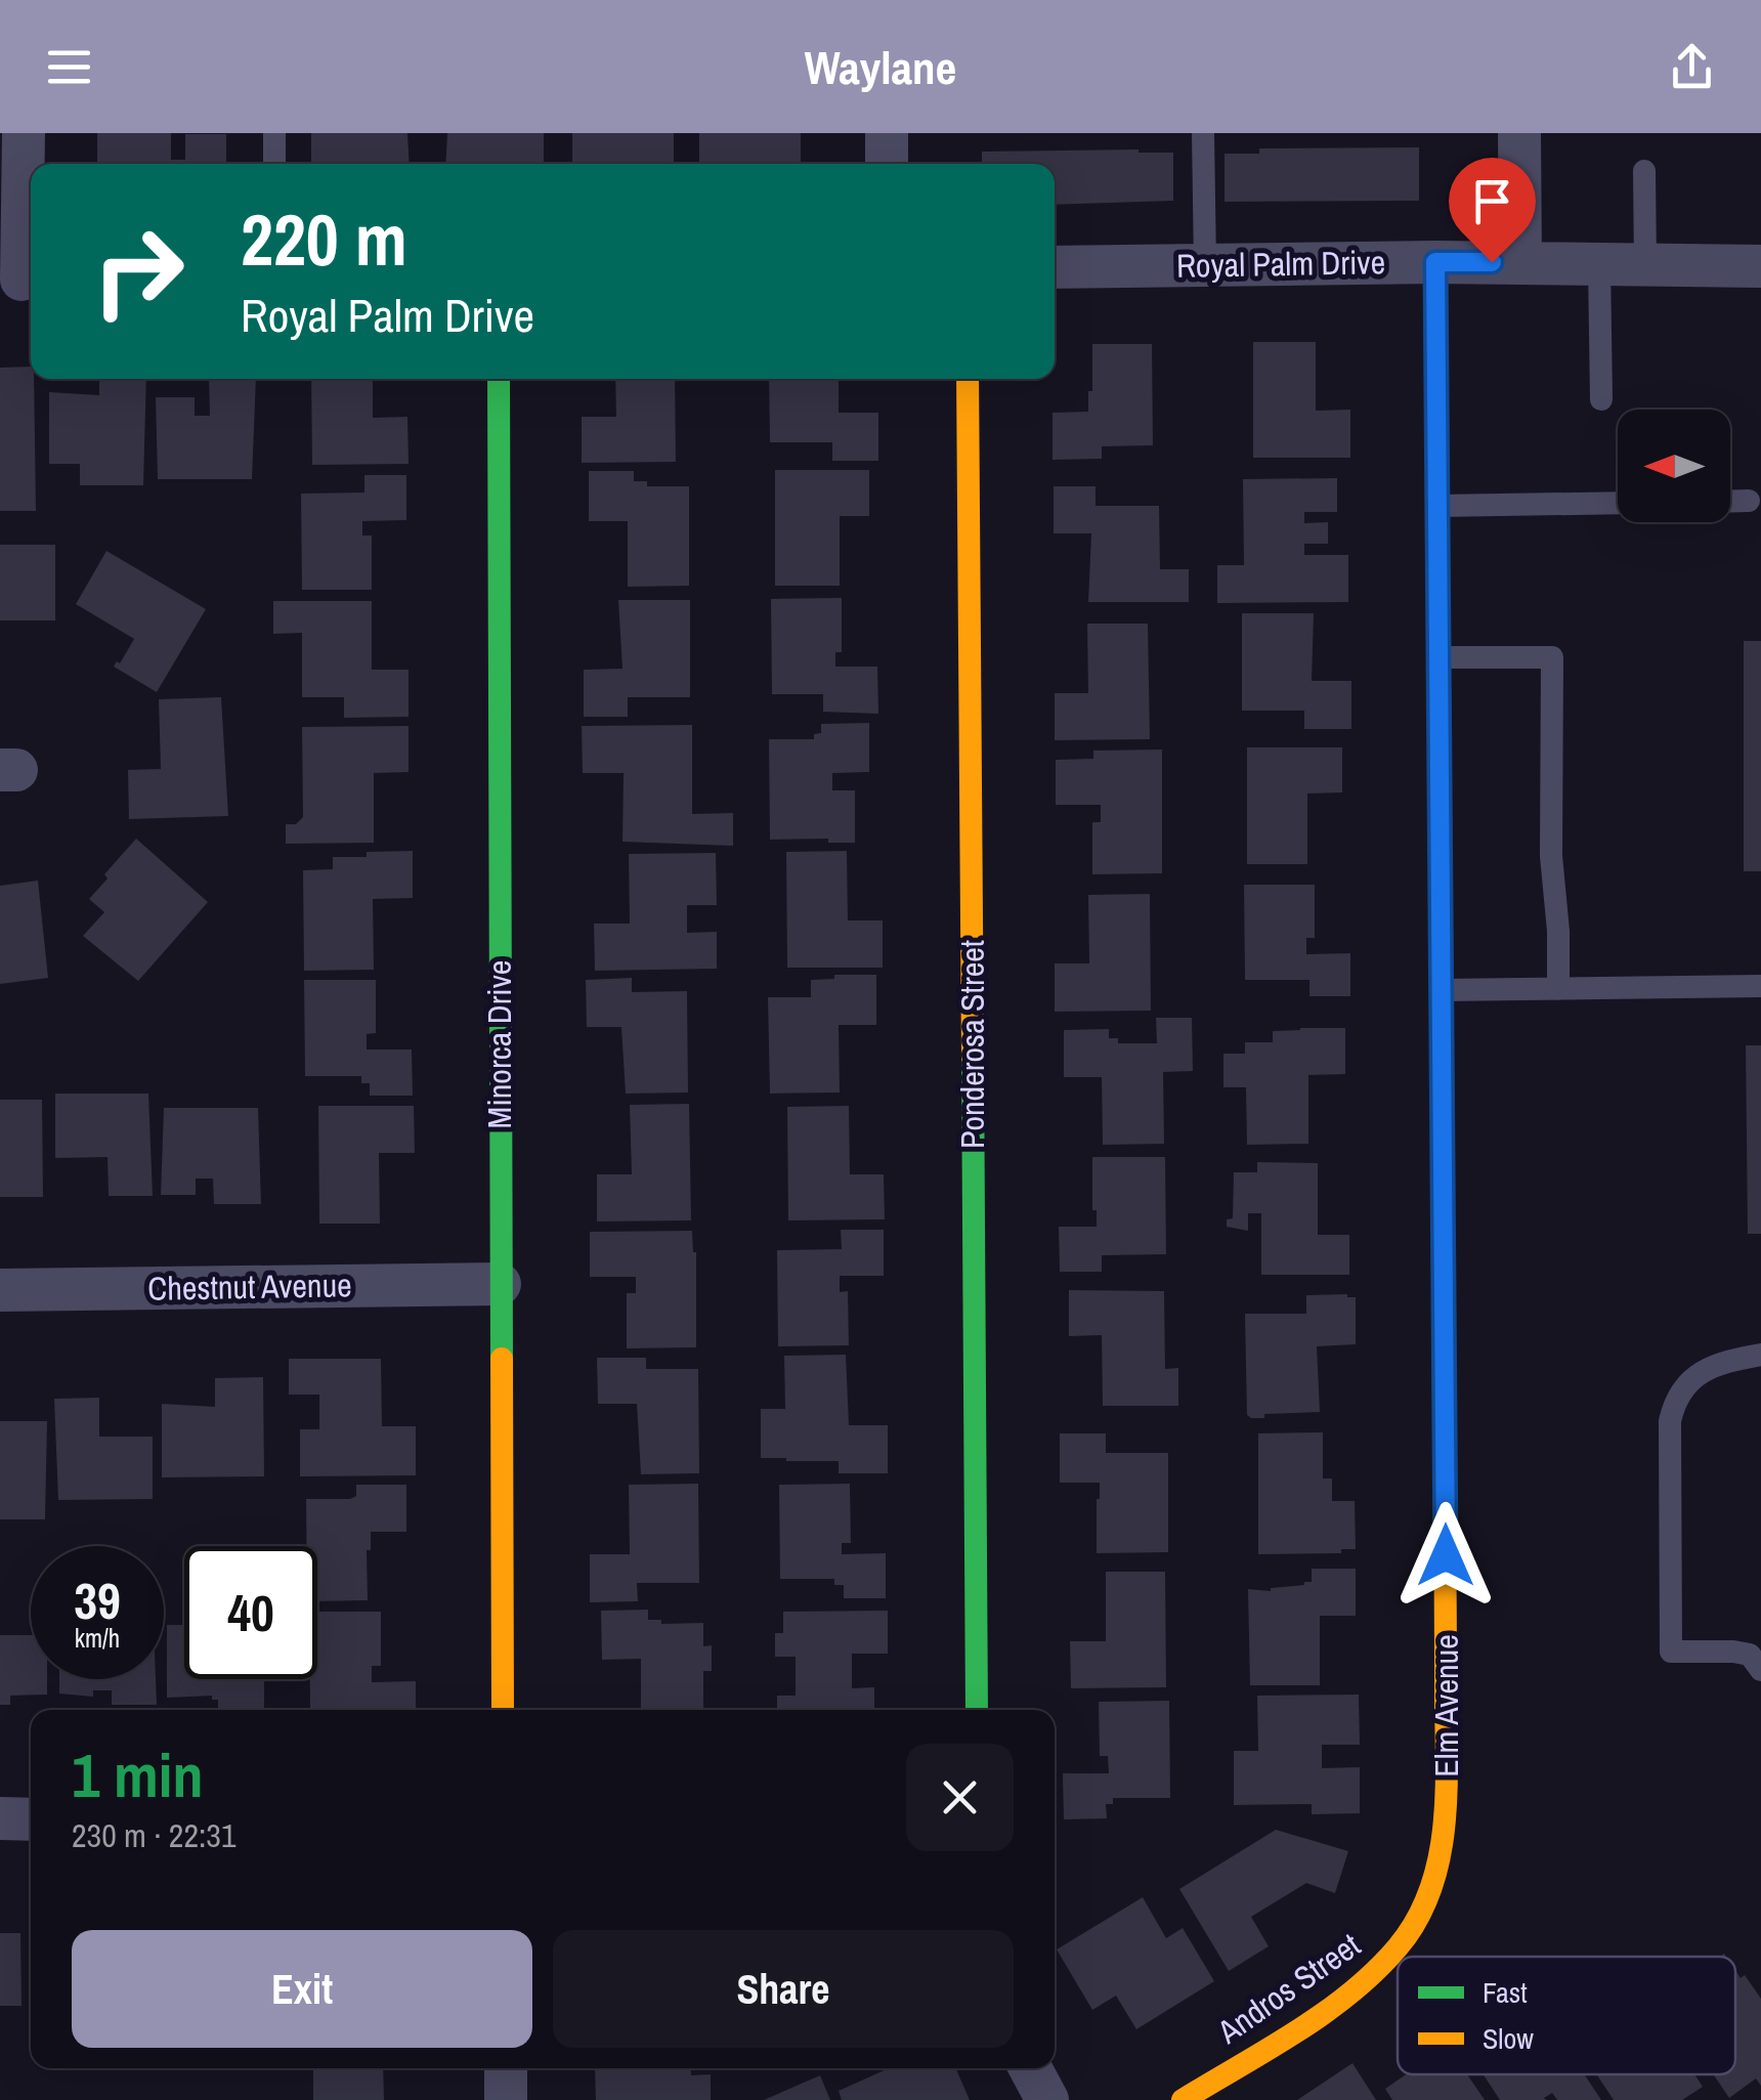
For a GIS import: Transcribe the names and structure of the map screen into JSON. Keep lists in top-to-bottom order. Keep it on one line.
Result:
{"streets":{"street":["Royal Palm Drive","Minorca Drive","Ponderosa Street","Chestnut Avenue","Elm Avenue","Andros Street"]},"crossings":[["Royal Palm Drive","Elm Avenue"],["Minorca Drive","Chestnut Avenue"],["Elm Avenue","Andros Street"]],"legend":["Fast","Slow"],"north":"left","page":{"header":"Waylane","turn":["220 m","Royal Palm Drive"],"speed":"39 km/h","limit":"40","heading":["1 min","230 m · 22:31"],"buttons":["Exit","Share"]}}
